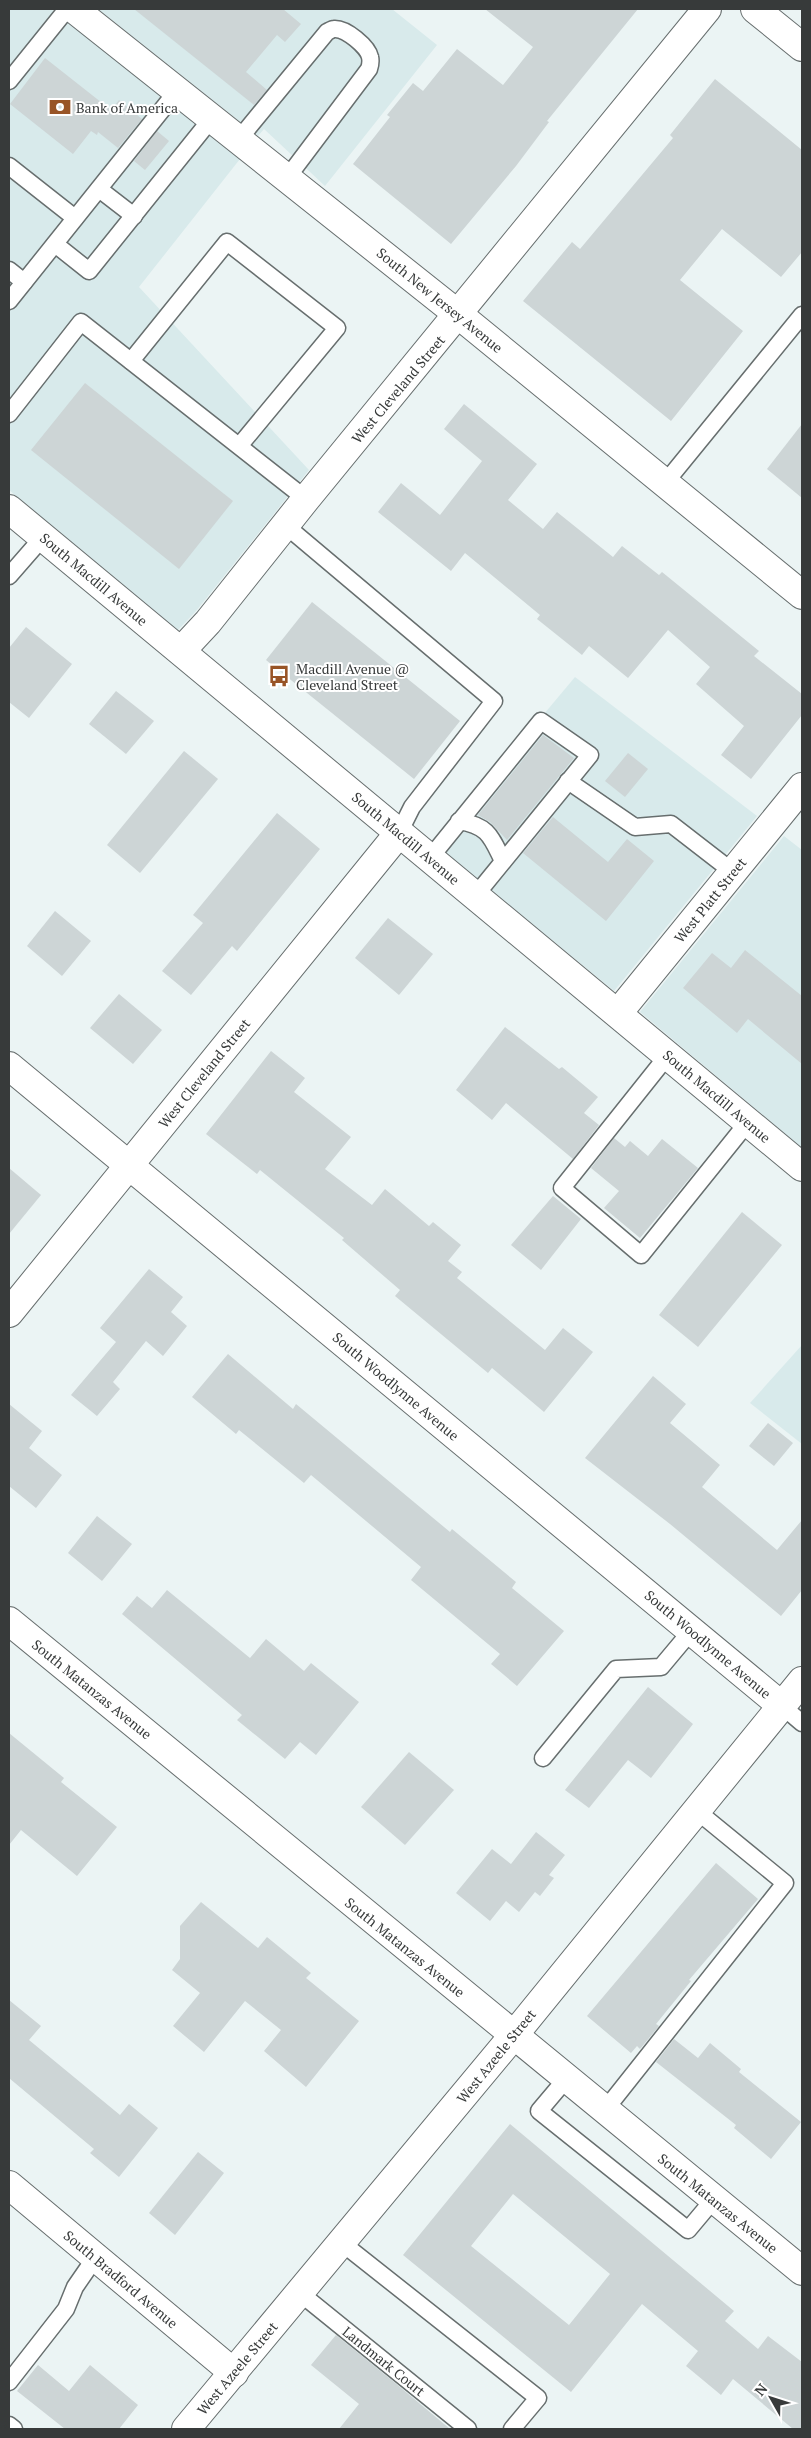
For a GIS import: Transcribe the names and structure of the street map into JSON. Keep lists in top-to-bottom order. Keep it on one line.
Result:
{"streets":{"street":["South New Jersey Avenue","West Cleveland Street","South Macdill Avenue","West Platt Street","South Woodlynne Avenue","South Matanzas Avenue","West Azeele Street","South Bradford Avenue"],"lane":["Landmark Court"]},"crossings":[["South New Jersey Avenue","West Cleveland Street"],["West Cleveland Street","South Macdill Avenue"],["West Cleveland Street","South Woodlynne Avenue"],["South Macdill Avenue","West Platt Street"],["South Woodlynne Avenue","West Azeele Street"],["South Matanzas Avenue","West Azeele Street"],["West Azeele Street","South Bradford Avenue"],["West Azeele Street","Landmark Court"]],"places":{"bank":["Bank of America"],"bus stop":["Macdill Avenue @ Cleveland Street"]},"north":"top left"}
